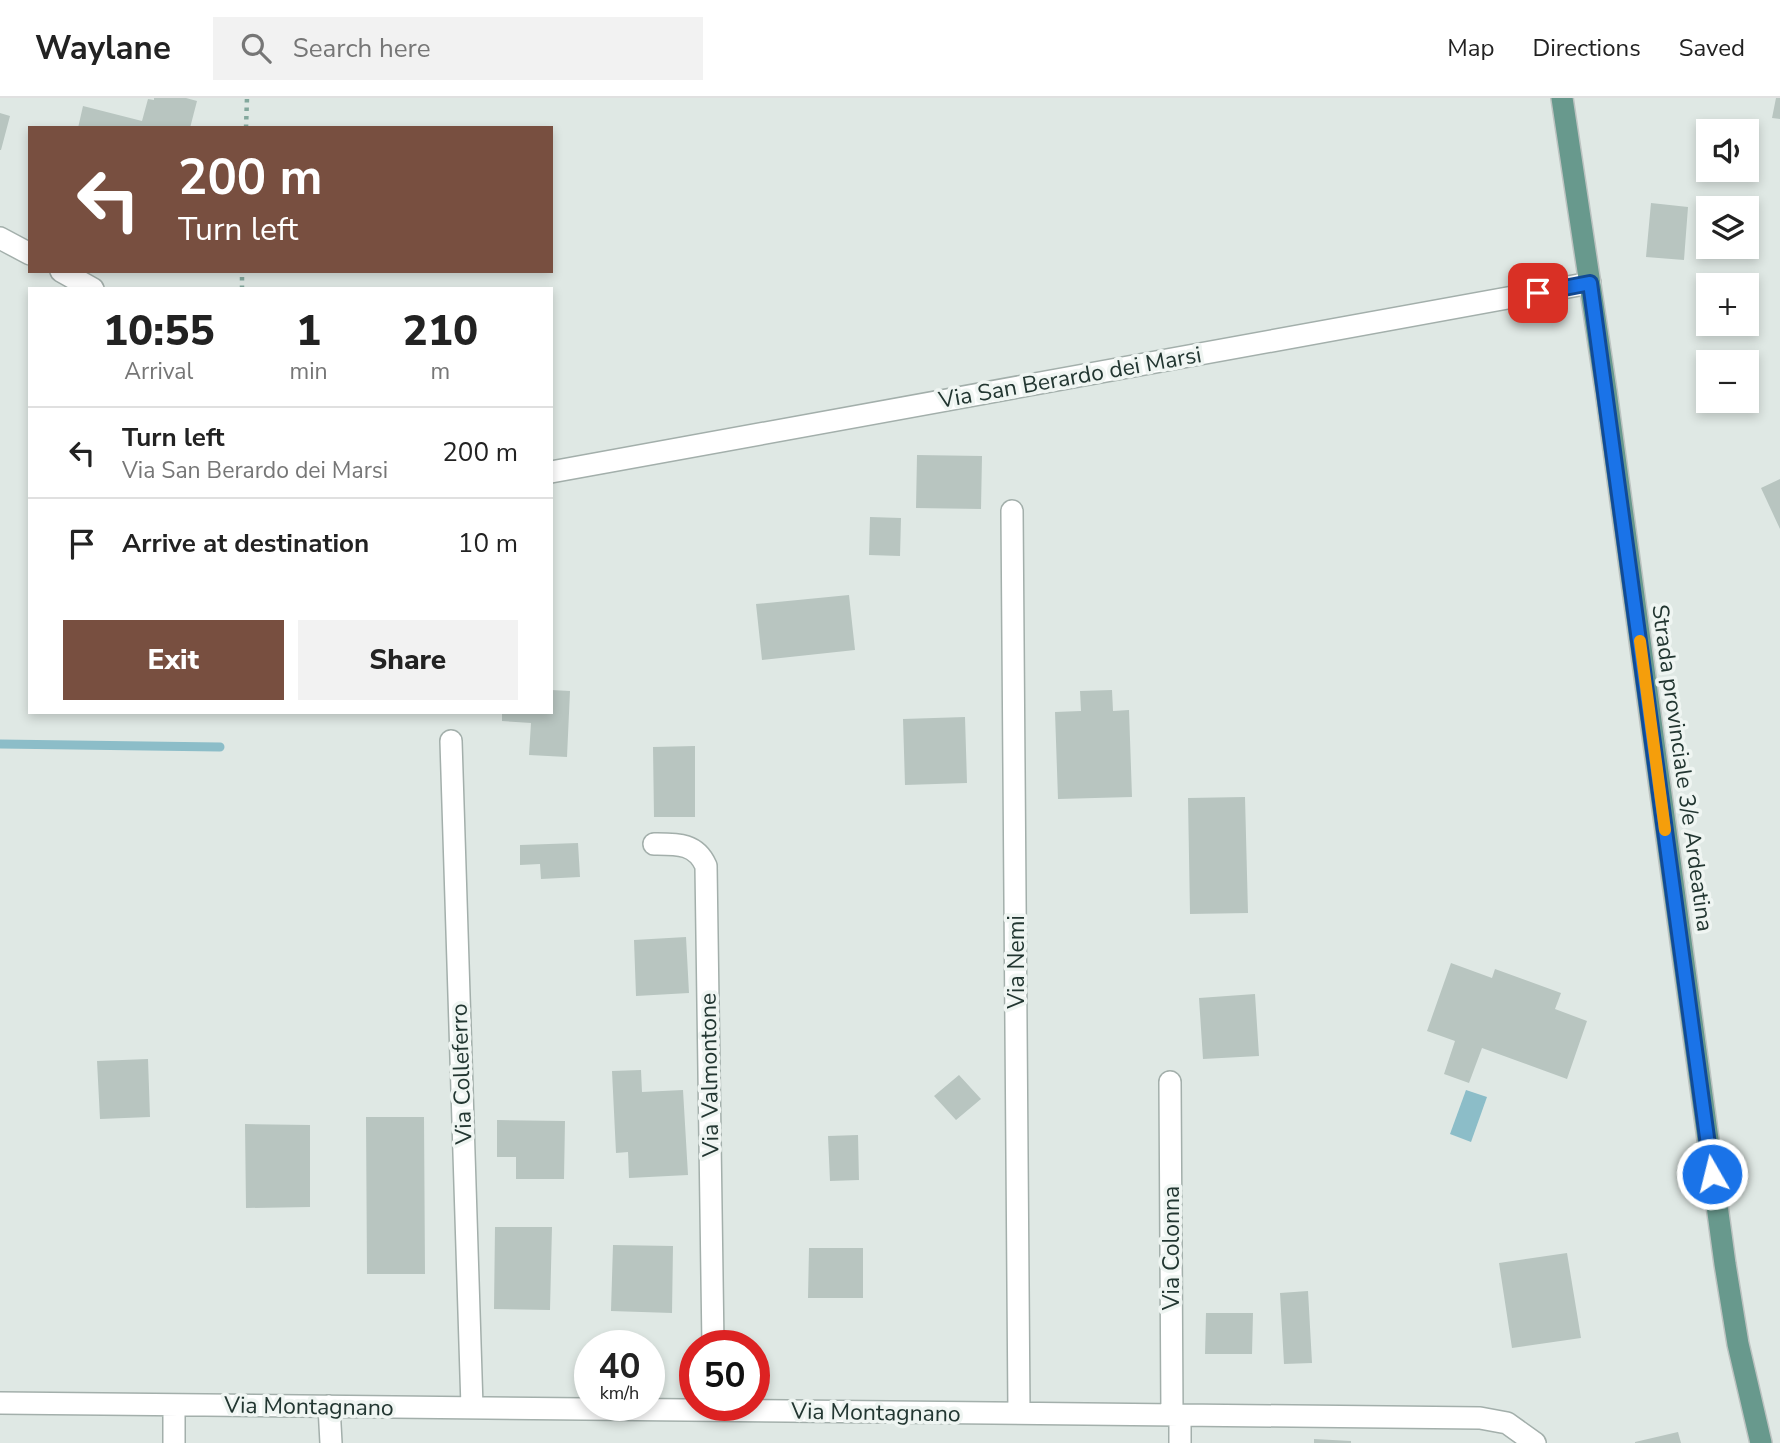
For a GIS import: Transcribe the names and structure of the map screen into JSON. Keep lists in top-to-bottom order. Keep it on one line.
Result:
{"streets":{"main road":["Strada provinciale 3/e Ardeatina"],"street":["Via San Berardo dei Marsi","Via Nemi","Via Colleferro","Via Valmontone","Via Colonna","Via Montagnano"]},"crossings":[["Via San Berardo dei Marsi","Strada provinciale 3/e Ardeatina"],["Via Nemi","Via Montagnano"],["Via Colleferro","Via Montagnano"],["Via Colonna","Via Montagnano"]],"page":{"header":"Waylane","search":"Search here","nav":["Map","Directions","Saved"],"map_buttons":["+","−"],"turn":["200 m","Turn left"],"eta":["10:55","Arrival","1","min","210","m"],"list":[{"name":"Turn left","note":"Via San Berardo dei Marsi","value":"200 m"},{"name":"Arrive at destination","value":"10 m"}],"buttons":["Exit","Share"],"speed":"40 km/h","limit":"50"}}
